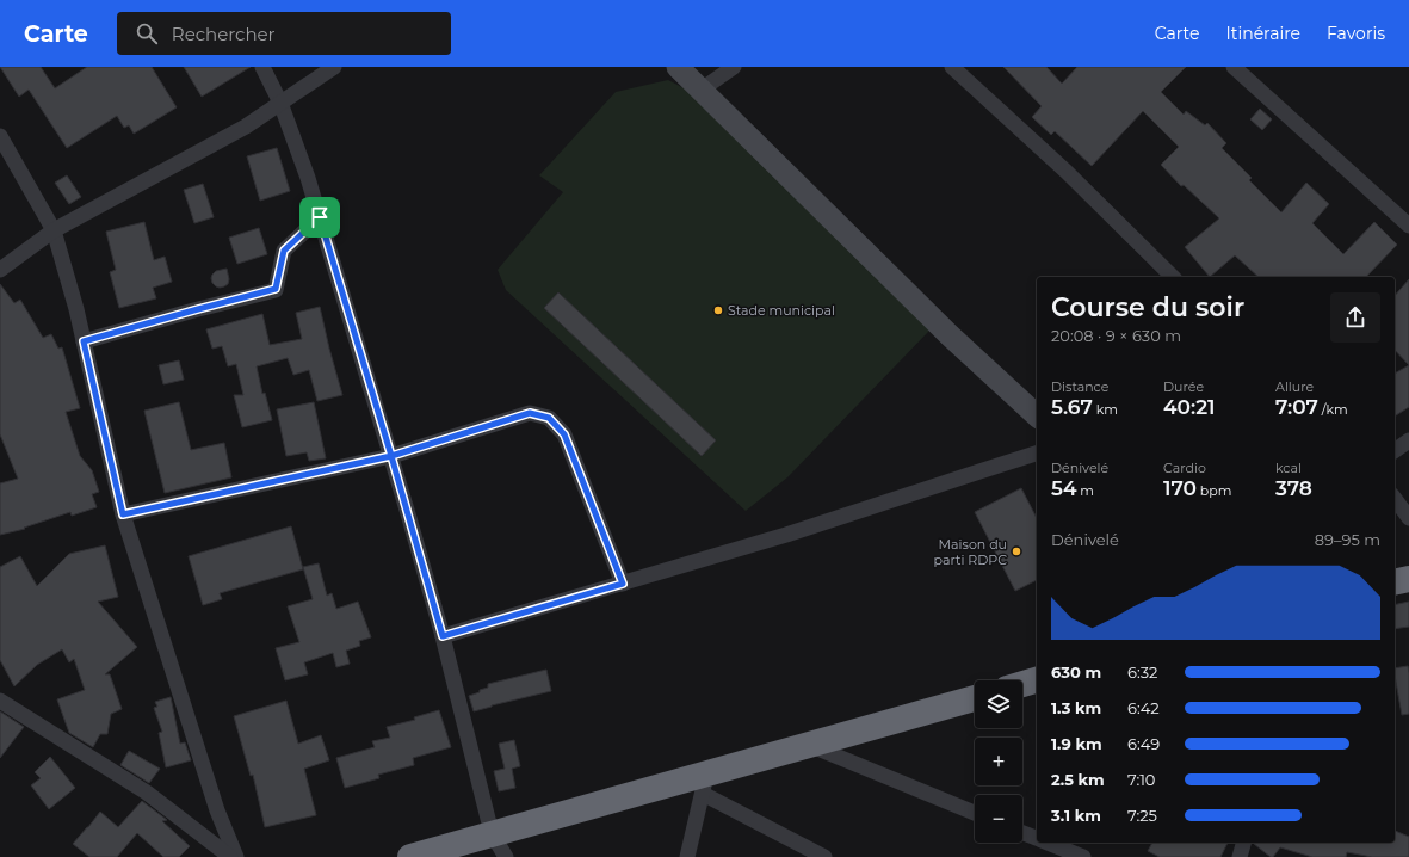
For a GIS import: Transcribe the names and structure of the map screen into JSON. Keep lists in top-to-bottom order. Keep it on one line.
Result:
{"places":["Stade municipal","Maison du parti RDPC"],"page":{"header":"Carte","search":"Rechercher","nav":["Carte","Itinéraire","Favoris"],"heading":["Course du soir","20:08 · 9 × 630 m"],"stats":[["Distance","5.67 km"],["Durée","40:21"],["Allure","7:07 /km"],["Dénivelé","54 m"],["Cardio","170 bpm"],["kcal","378"]],"chart":["Dénivelé","89–95 m"],"list":[{"name":"630 m","note":"6:32"},{"name":"1.3 km","note":"6:42"},{"name":"1.9 km","note":"6:49"},{"name":"2.5 km","note":"7:10"},{"name":"3.1 km","note":"7:25"}],"map_buttons":["+","−"]}}
